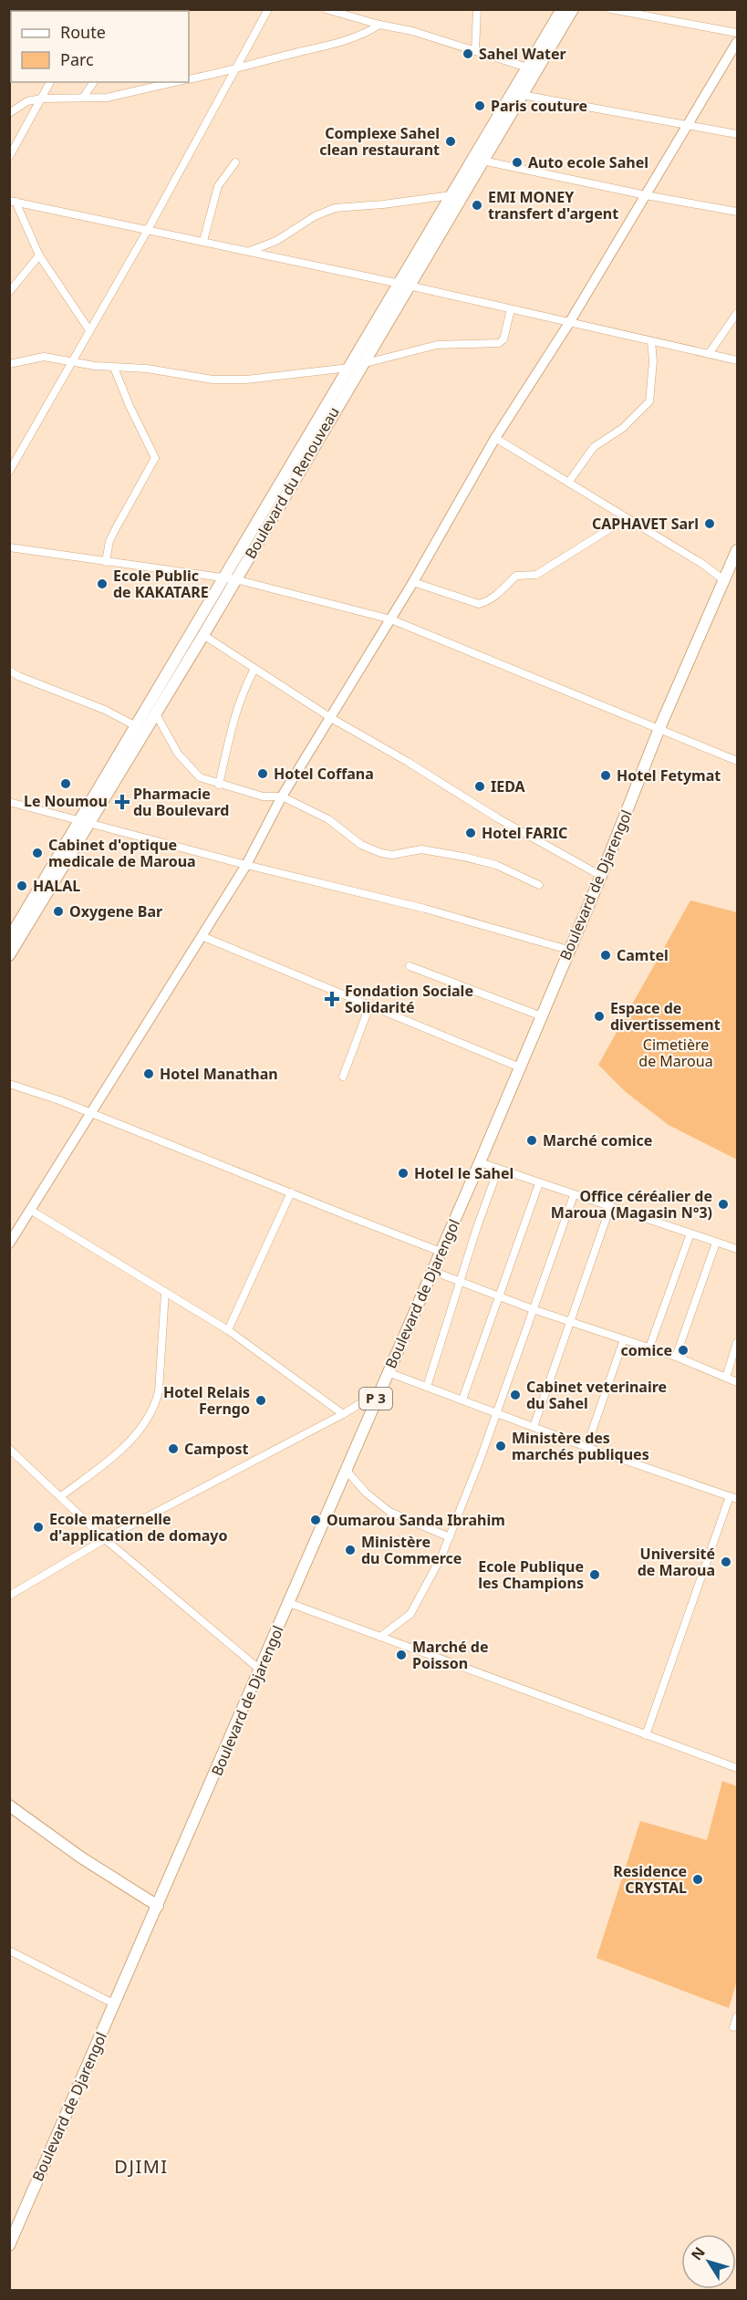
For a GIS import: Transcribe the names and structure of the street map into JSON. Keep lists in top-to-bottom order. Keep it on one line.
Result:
{"streets":{"main road":["Boulevard du Renouveau","Boulevard de Djarengol","P 3"]},"districts":["DJIMI"],"parks":["Cimetière de Maroua"],"places":{"other":["Sahel Water","Paris couture","Complexe Sahel clean restaurant","Auto ecole Sahel","EMI MONEY transfert d'argent","CAPHAVET Sarl","Ecole Public de KAKATARE","Hotel Coffana","Hotel Fetymat","Le Noumou","IEDA","Hotel FARIC","Cabinet d'optique medicale de Maroua","HALAL","Oxygene Bar","Camtel","Espace de divertissement","Hotel Manathan","Marché comice","Hotel le Sahel","Office céréalier de Maroua (Magasin N°3)","comice","Cabinet veterinaire du Sahel","Hotel Relais Ferngo","Ministère des marchés publiques","Campost","Oumarou Sanda Ibrahim","Ecole maternelle d'application de domayo","Ministère du Commerce","Université de Maroua","Ecole Publique les Champions","Marché de Poisson","Residence CRYSTAL"],"health":["Pharmacie du Boulevard","Fondation Sociale Solidarité"]},"legend":["Route","Parc"],"north":"top left"}
